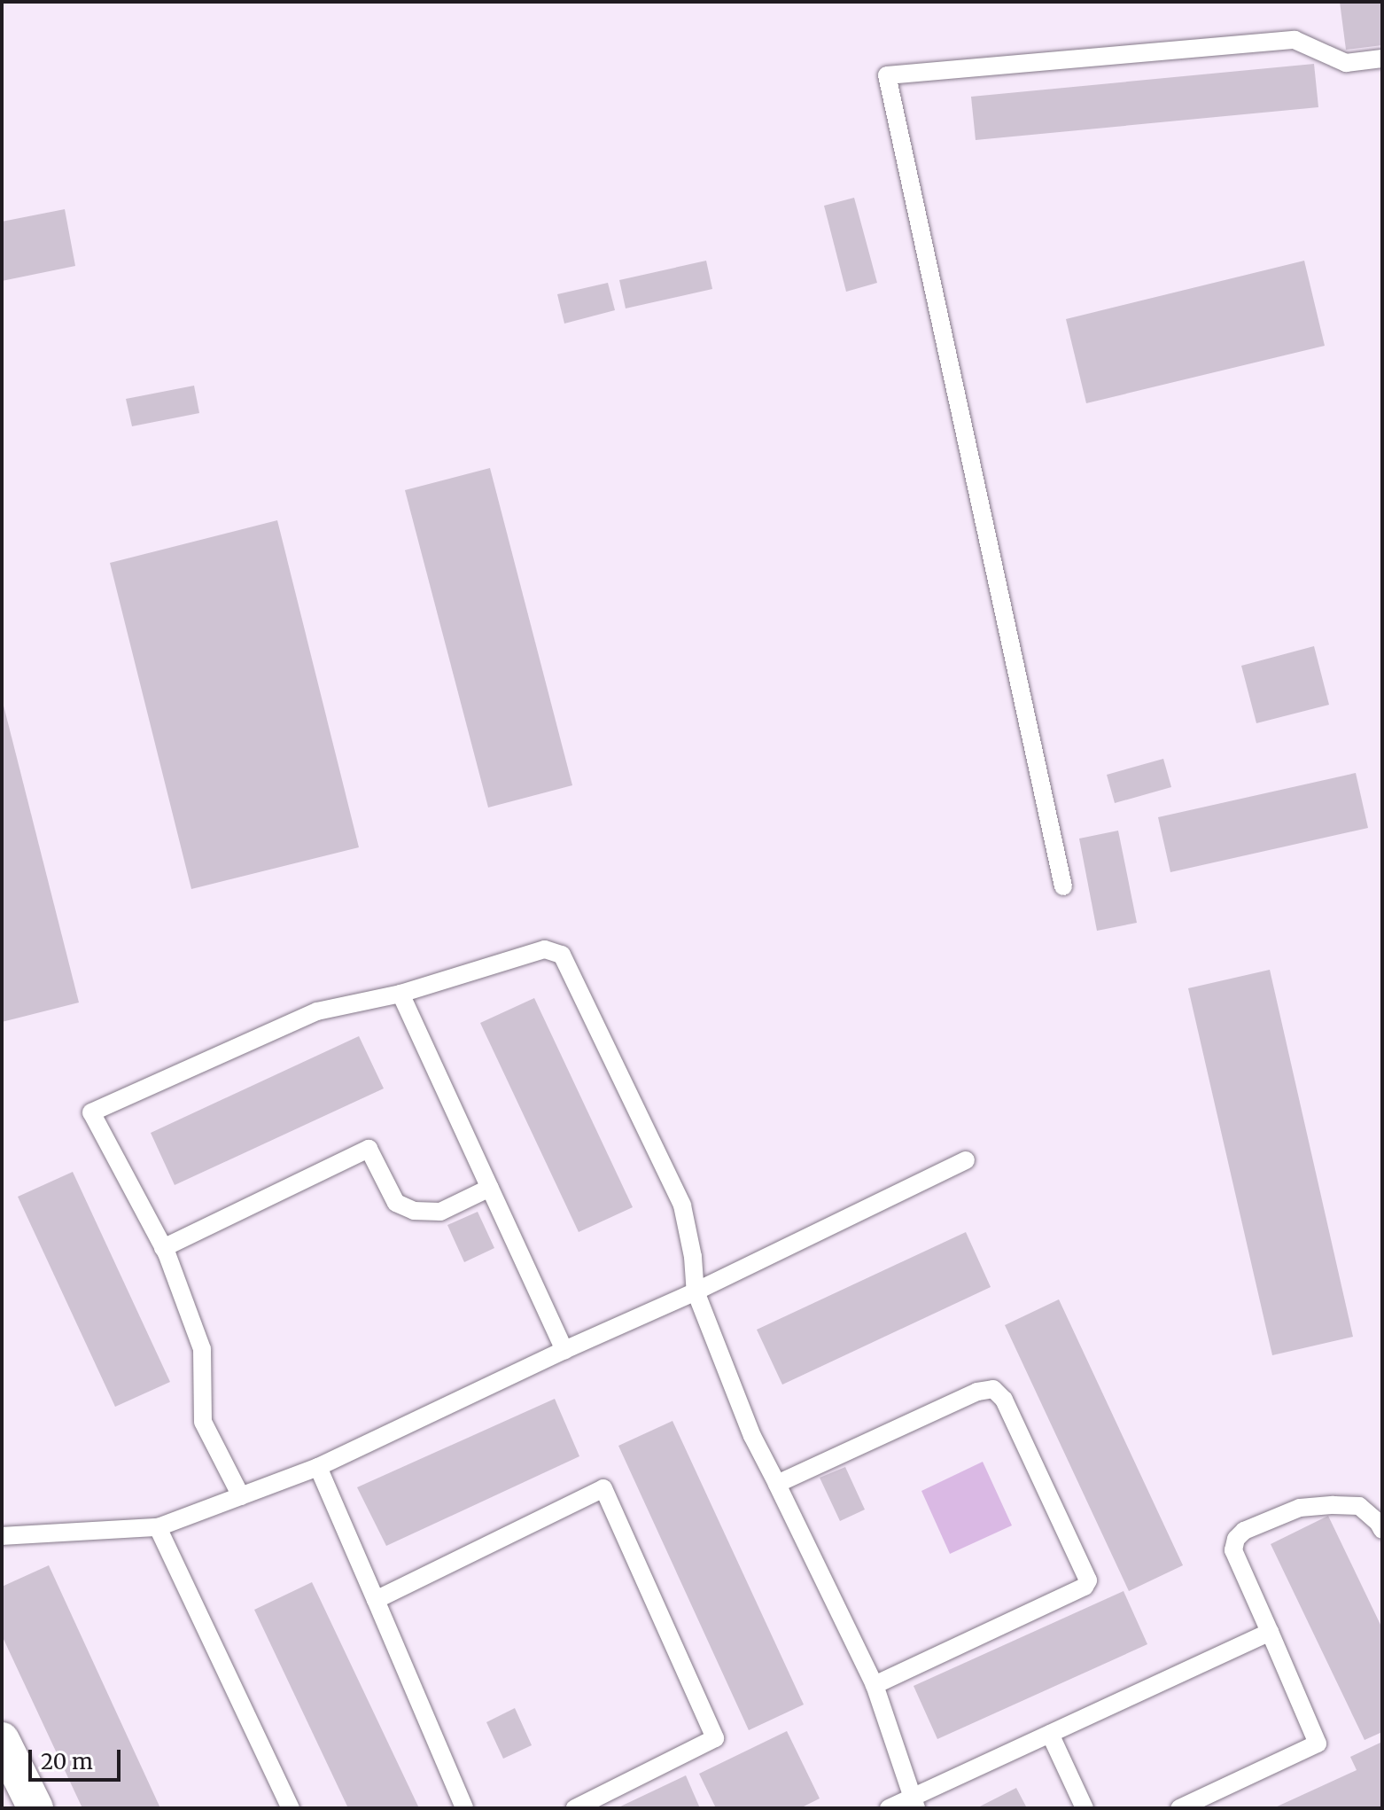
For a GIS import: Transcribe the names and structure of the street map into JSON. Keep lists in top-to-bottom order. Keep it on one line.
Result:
{"scale_bar":"20 m"}
